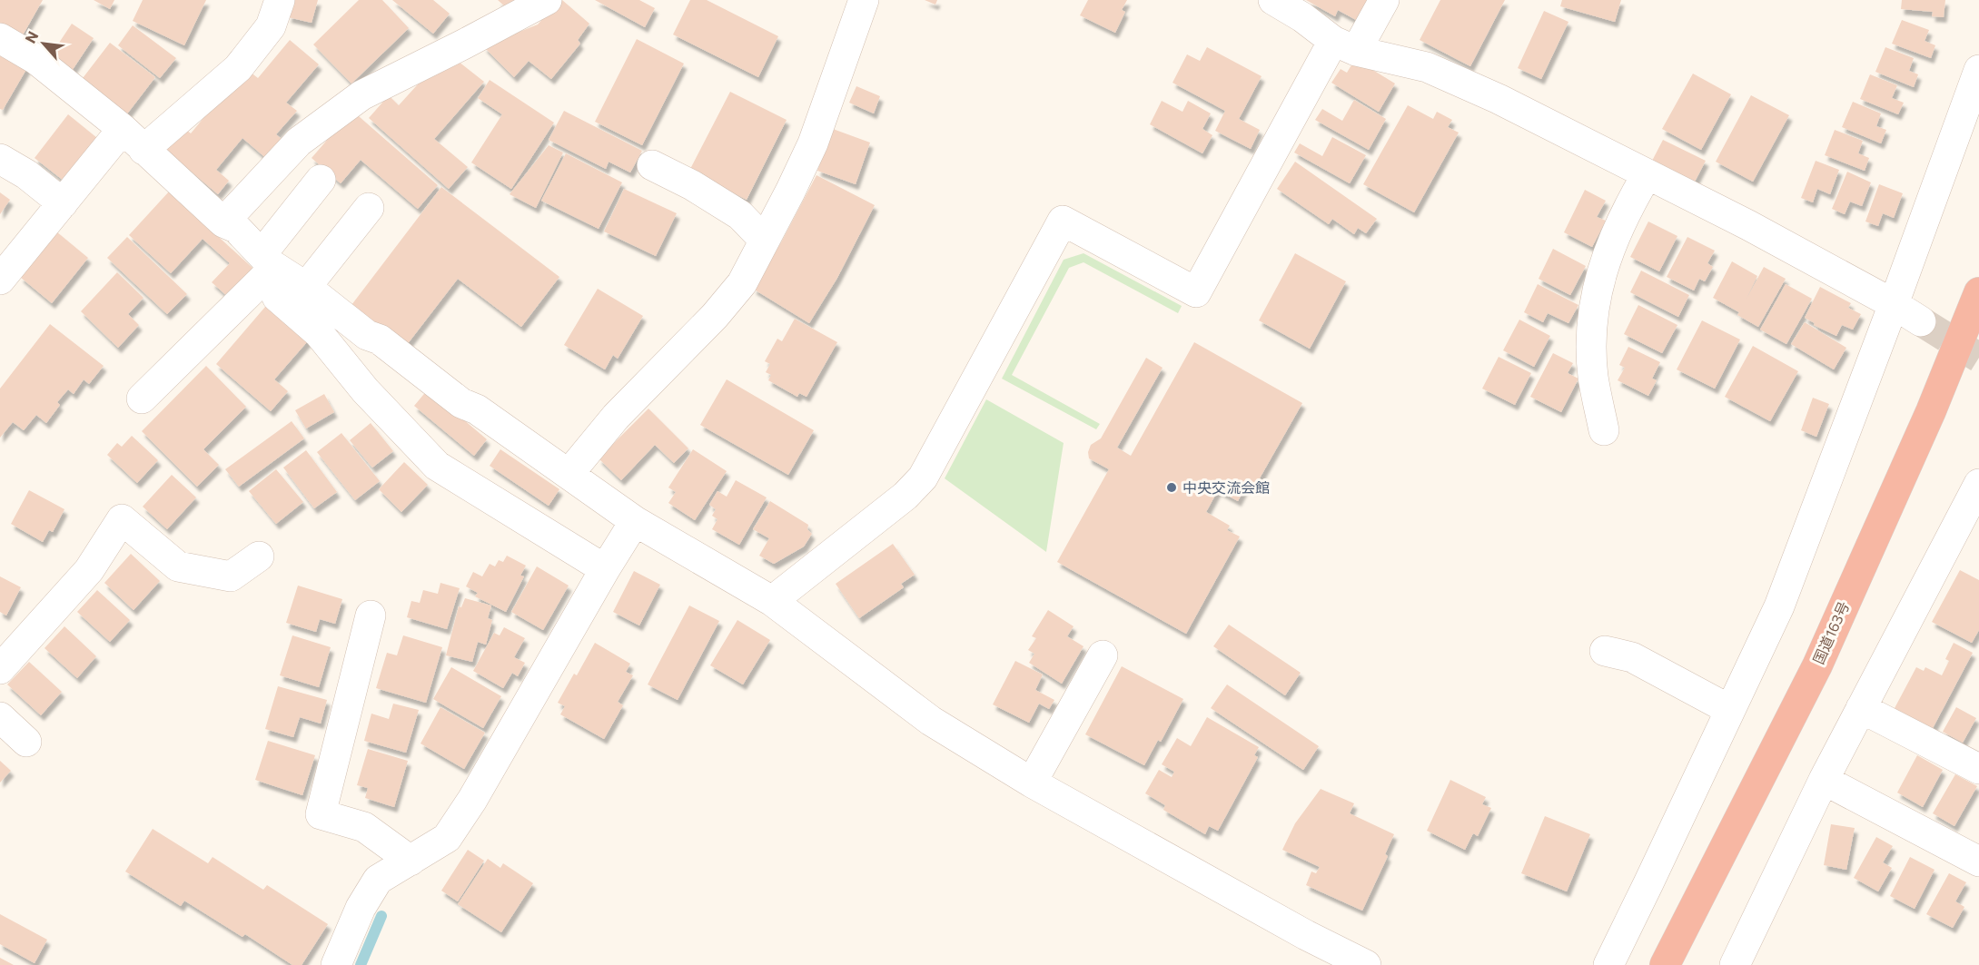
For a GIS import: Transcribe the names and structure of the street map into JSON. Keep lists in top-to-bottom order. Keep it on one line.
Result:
{"streets":{"highway":["国道163号"]},"places":["中央交流会館"],"north":"top left"}
